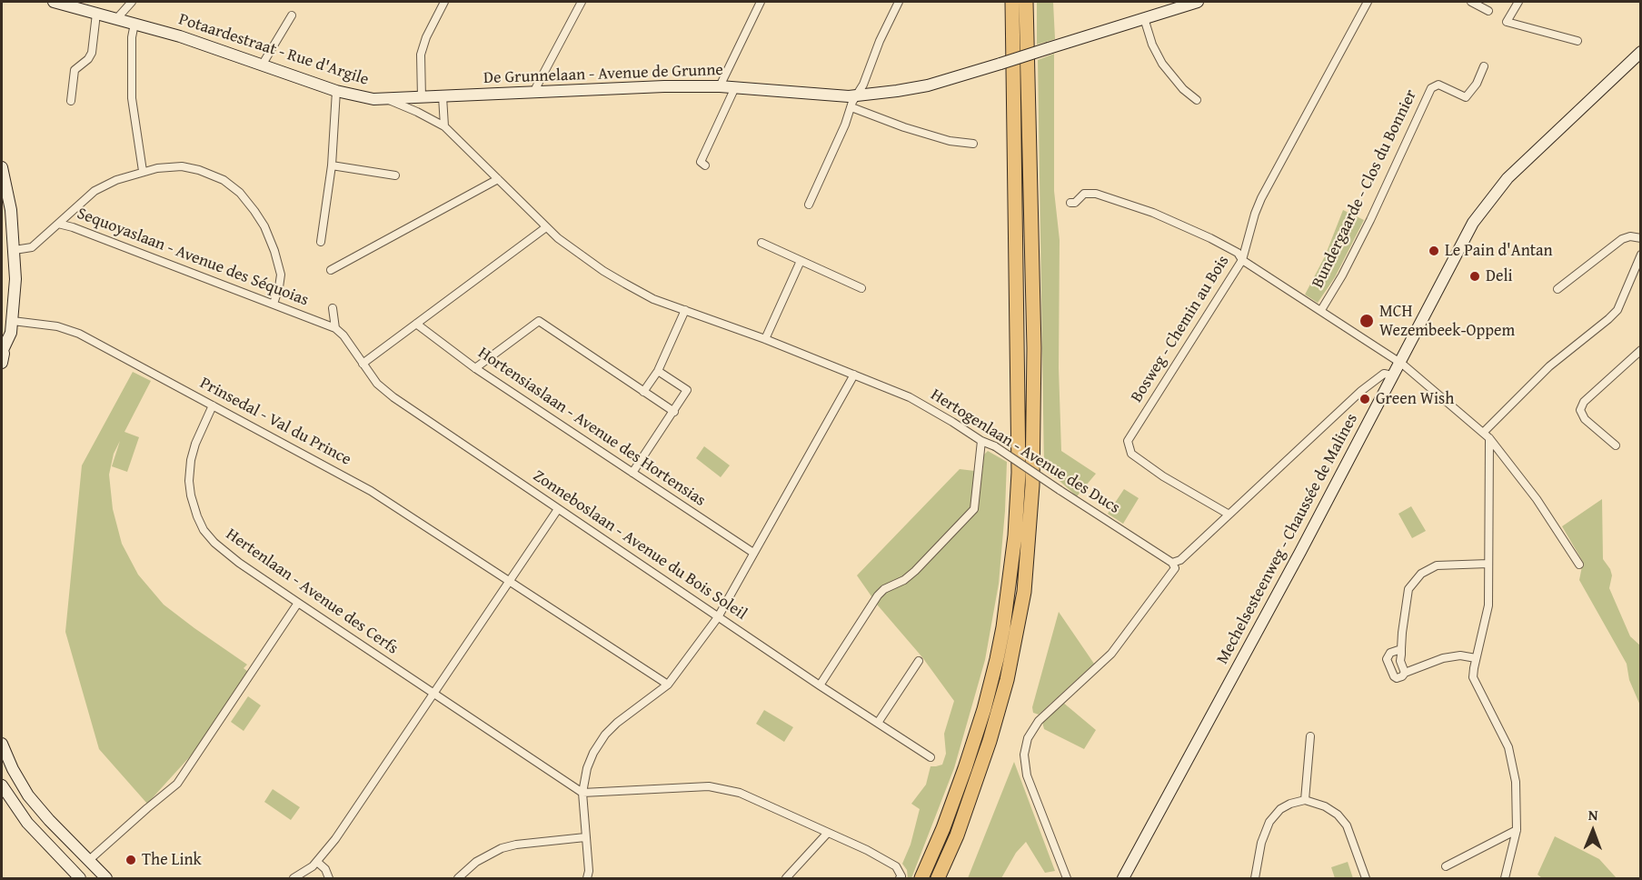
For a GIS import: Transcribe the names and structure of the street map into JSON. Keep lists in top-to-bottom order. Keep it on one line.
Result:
{"streets":{"street":["Potaardestraat - Rue d'Argile","De Grunnelaan - Avenue de Grunne","Bundergaarde - Clos du Bonnier","Sequoyaslaan - Avenue des Séquoias","Bosweg - Chemin au Bois","Prinsedal - Val du Prince","Hortensiaslaan - Avenue des Hortensias","Hertogenlaan - Avenue des Ducs","Mechelsesteenweg - Chaussée de Malines","Zonneboslaan - Avenue du Bois Soleil","Hertenlaan - Avenue des Cerfs"]},"crossings":[["Potaardestraat - Rue d'Argile","De Grunnelaan - Avenue de Grunne"],["Potaardestraat - Rue d'Argile","Hertogenlaan - Avenue des Ducs"],["De Grunnelaan - Avenue de Grunne","Hertogenlaan - Avenue des Ducs"],["Sequoyaslaan - Avenue des Séquoias","Zonneboslaan - Avenue du Bois Soleil"],["Prinsedal - Val du Prince","Hertenlaan - Avenue des Cerfs"]],"places":["Le Pain d'Antan","Deli","MCH Wezembeek-Oppem","Green Wish","The Link"],"north":"top"}
